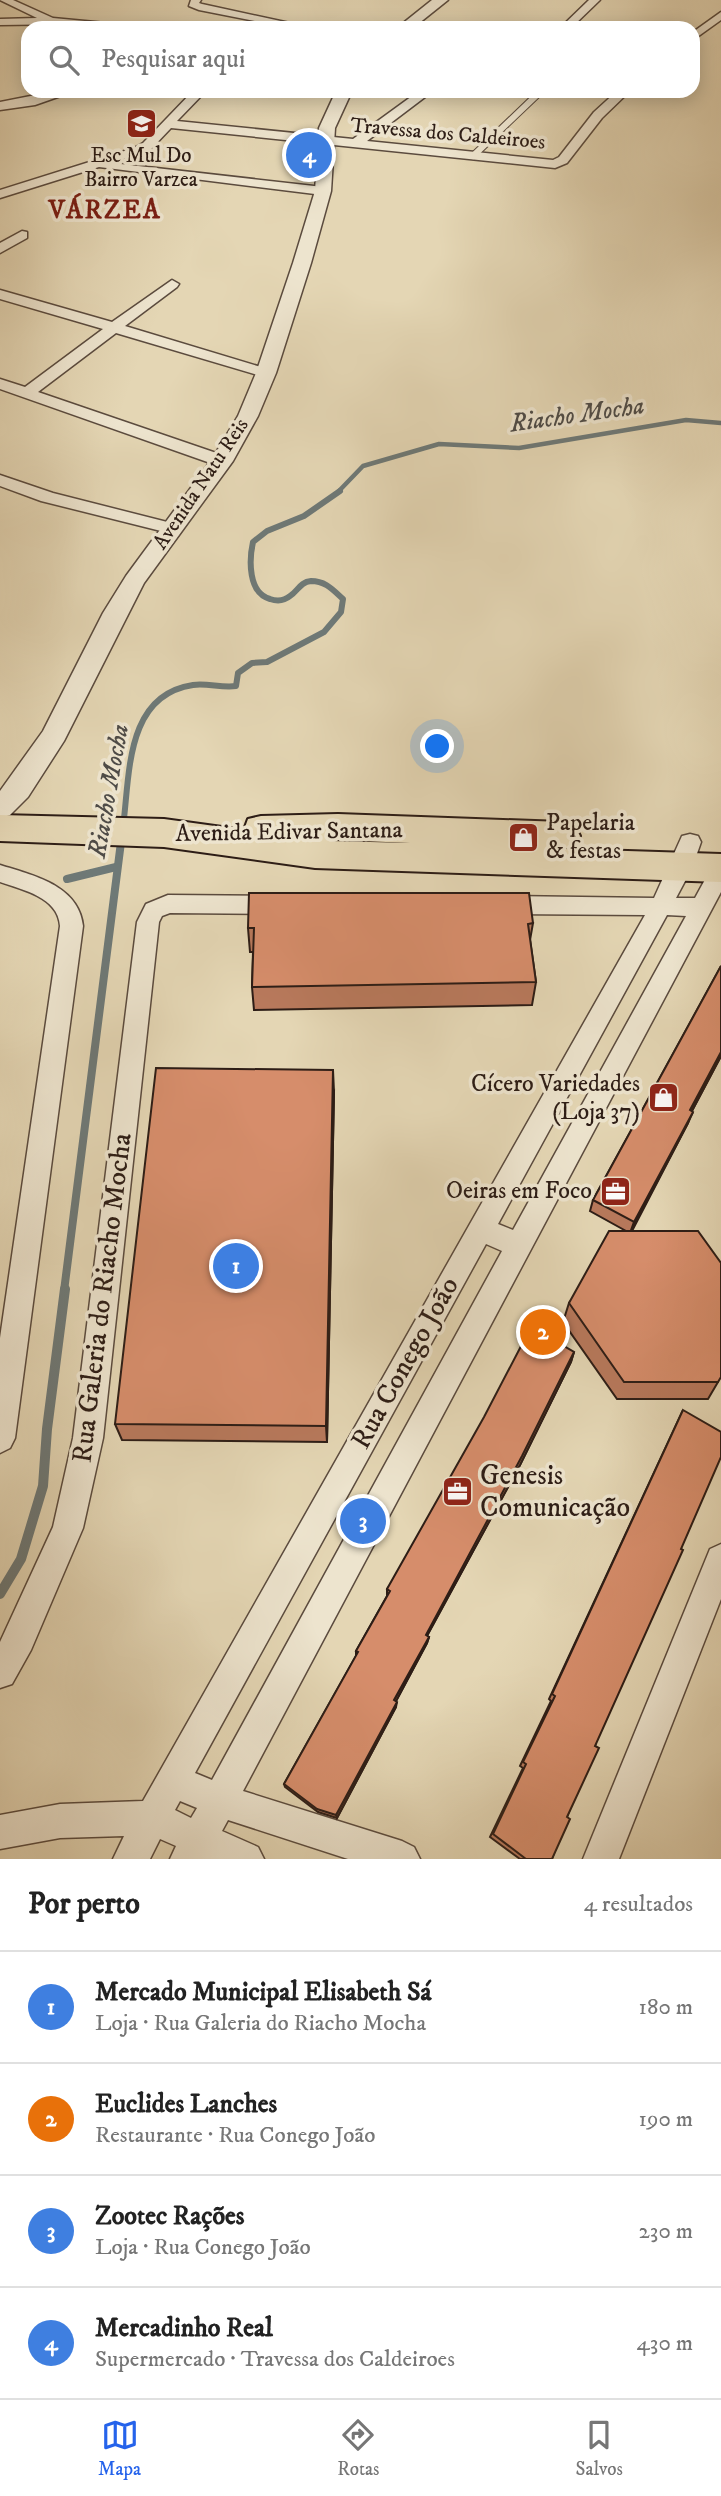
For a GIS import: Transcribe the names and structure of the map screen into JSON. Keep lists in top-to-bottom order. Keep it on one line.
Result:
{"streets":{"highway":["Avenida Edivar Santana"],"street":["Travessa dos Caldeiroes","Avenida Natu Reis","Rua Galeria do Riacho Mocha","Rua Conego João"]},"crossings":[["Travessa dos Caldeiroes","Avenida Natu Reis"],["Avenida Edivar Santana","Rua Conego João"]],"districts":["VÁRZEA"],"water":["Riacho Mocha"],"places":{"school or university":["Esc Mul Do Bairro Varzea"],"shop":["Papelaria & festas","Cícero Variedades (Loja 37)"],"office":["Oeiras em Foco","Genesis Comunicação"]},"page":{"search":"Pesquisar aqui","pins":["4","1","2","3"],"heading":["Por perto","4 resultados"],"list":[{"mark":"1","name":"Mercado Municipal Elisabeth Sá","note":"Loja · Rua Galeria do Riacho Mocha","value":"180 m"},{"mark":"2","name":"Euclides Lanches","note":"Restaurante · Rua Conego João","value":"190 m"},{"mark":"3","name":"Zootec Rações","note":"Loja · Rua Conego João","value":"230 m"},{"mark":"4","name":"Mercadinho Real","note":"Supermercado · Travessa dos Caldeiroes","value":"430 m"}],"nav":["Mapa","Rotas","Salvos"]}}
